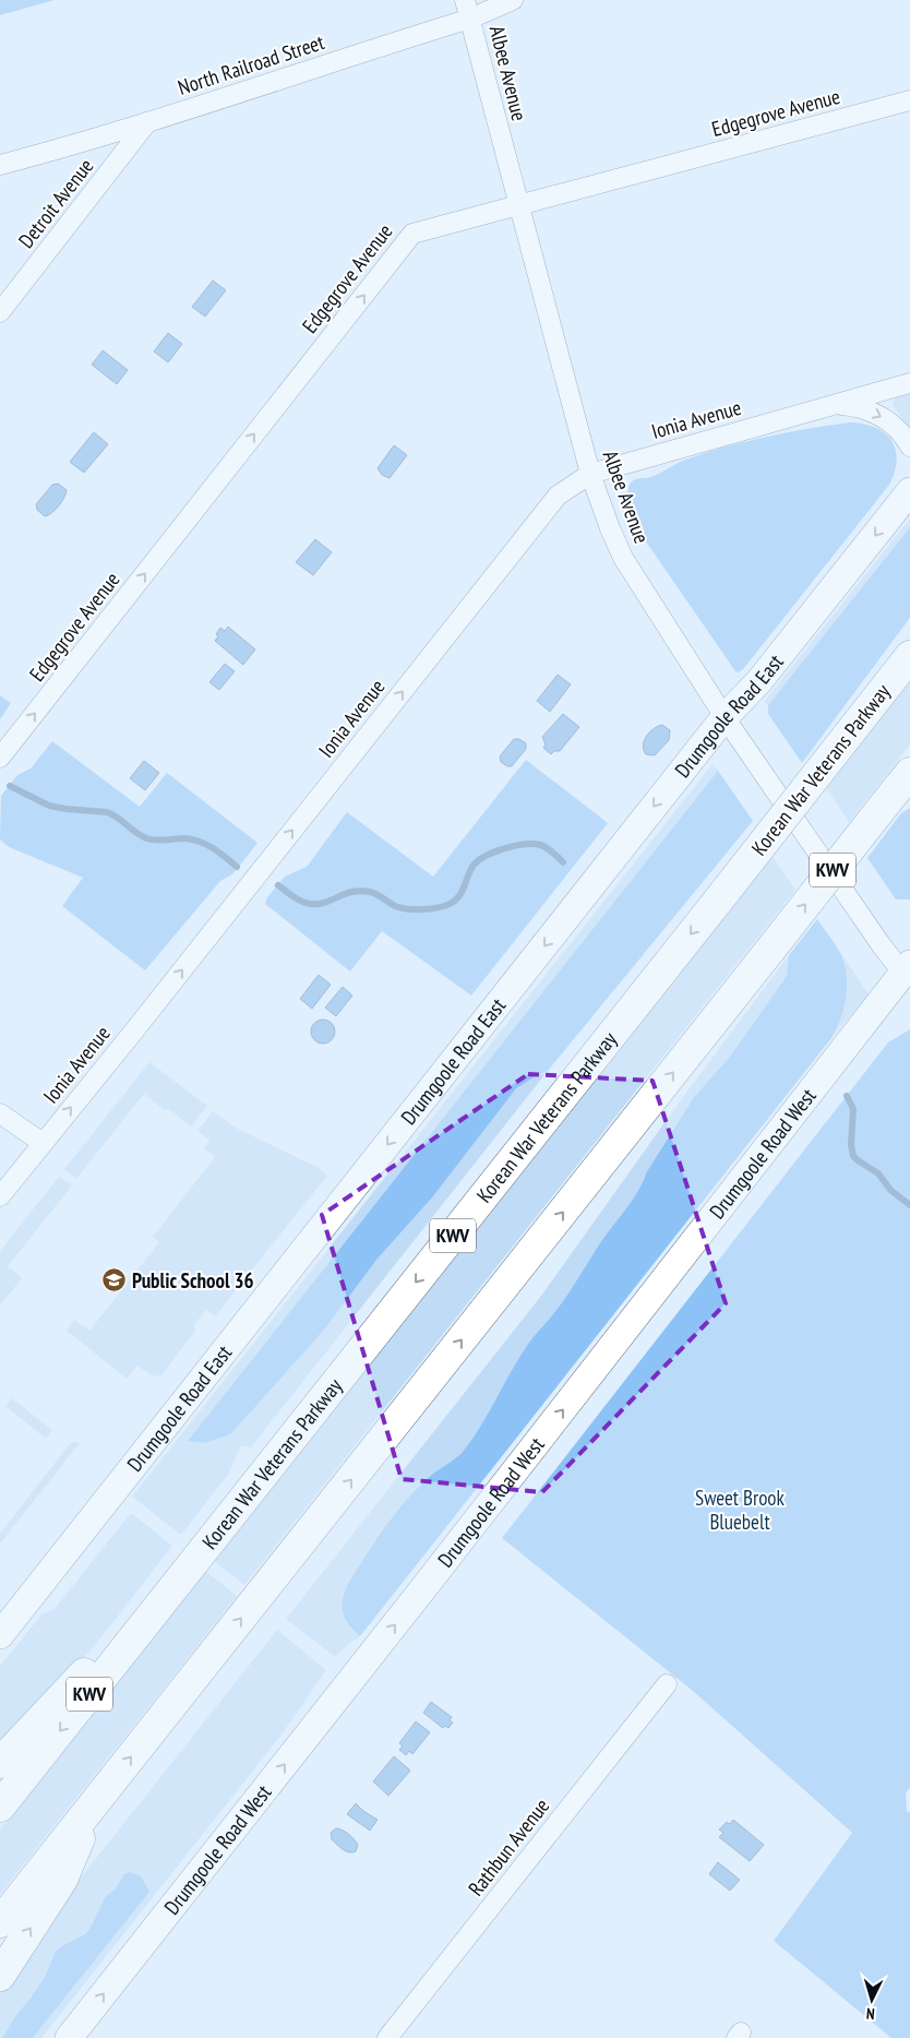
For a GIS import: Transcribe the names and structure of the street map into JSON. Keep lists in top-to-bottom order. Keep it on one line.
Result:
{"streets":{"highway":["Korean War Veterans Parkway","KWV"],"main road":["Drumgoole Road East","Drumgoole Road West"],"street":["North Railroad Street","Albee Avenue","Edgegrove Avenue","Detroit Avenue","Ionia Avenue","Rathbun Avenue"]},"crossings":[["North Railroad Street","Albee Avenue"],["North Railroad Street","Detroit Avenue"],["Albee Avenue","Edgegrove Avenue"],["Albee Avenue","Ionia Avenue"],["Albee Avenue","Drumgoole Road East"],["Albee Avenue","Drumgoole Road West"]],"one_way":["Edgegrove Avenue","Ionia Avenue","Drumgoole Road East","Drumgoole Road West"],"parks":["Sweet Brook Bluebelt"],"places":{"school or university":["Public School 36"]},"north":"bottom"}
